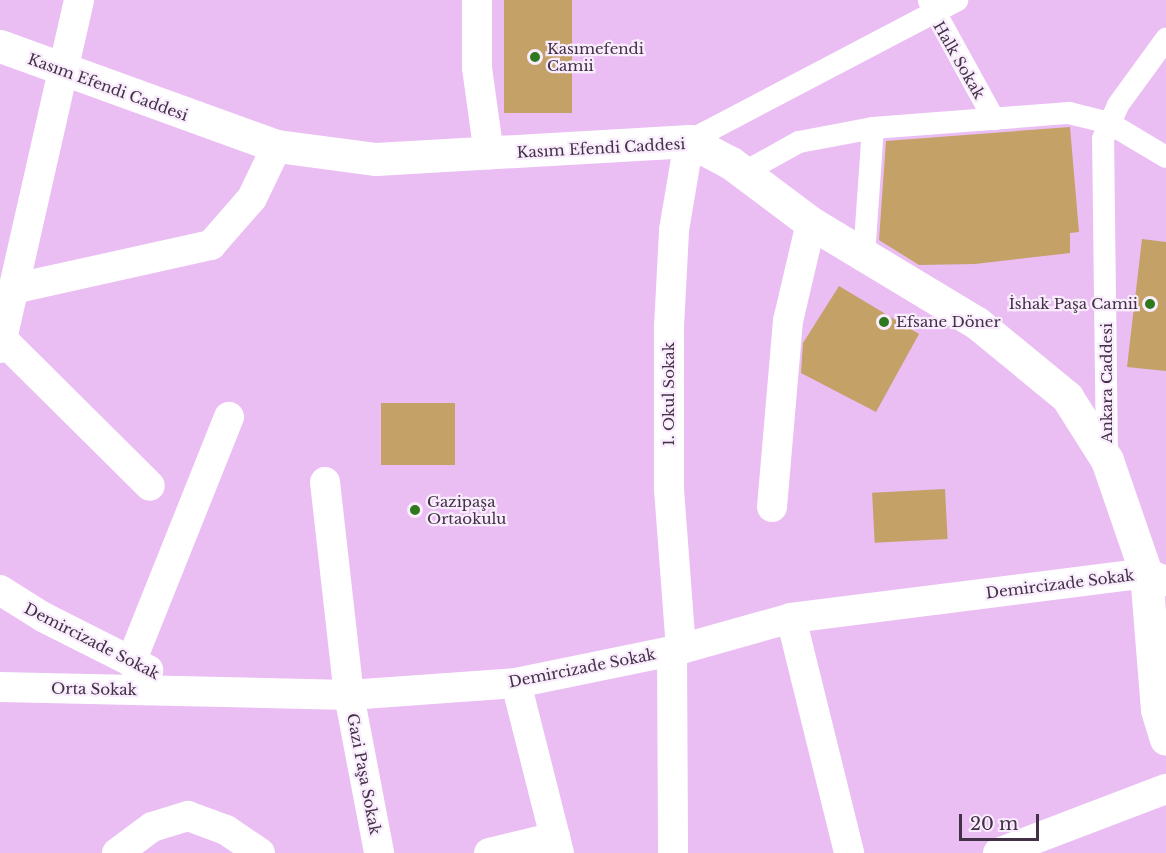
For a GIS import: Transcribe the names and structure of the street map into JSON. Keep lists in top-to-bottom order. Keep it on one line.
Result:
{"streets":{"street":["Halk Sokak","Kasım Efendi Caddesi","Ankara Caddesi","1. Okul Sokak","Demircizade Sokak","Orta Sokak","Gazi Paşa Sokak"]},"crossings":[["Kasım Efendi Caddesi","Ankara Caddesi"],["Kasım Efendi Caddesi","1. Okul Sokak"],["Ankara Caddesi","Demircizade Sokak"],["1. Okul Sokak","Demircizade Sokak"],["Demircizade Sokak","Orta Sokak"],["Demircizade Sokak","Gazi Paşa Sokak"]],"places":["Kasımefendi Camii","İshak Paşa Camii","Efsane Döner","Gazipaşa Ortaokulu"],"scale_bar":"20 m"}
